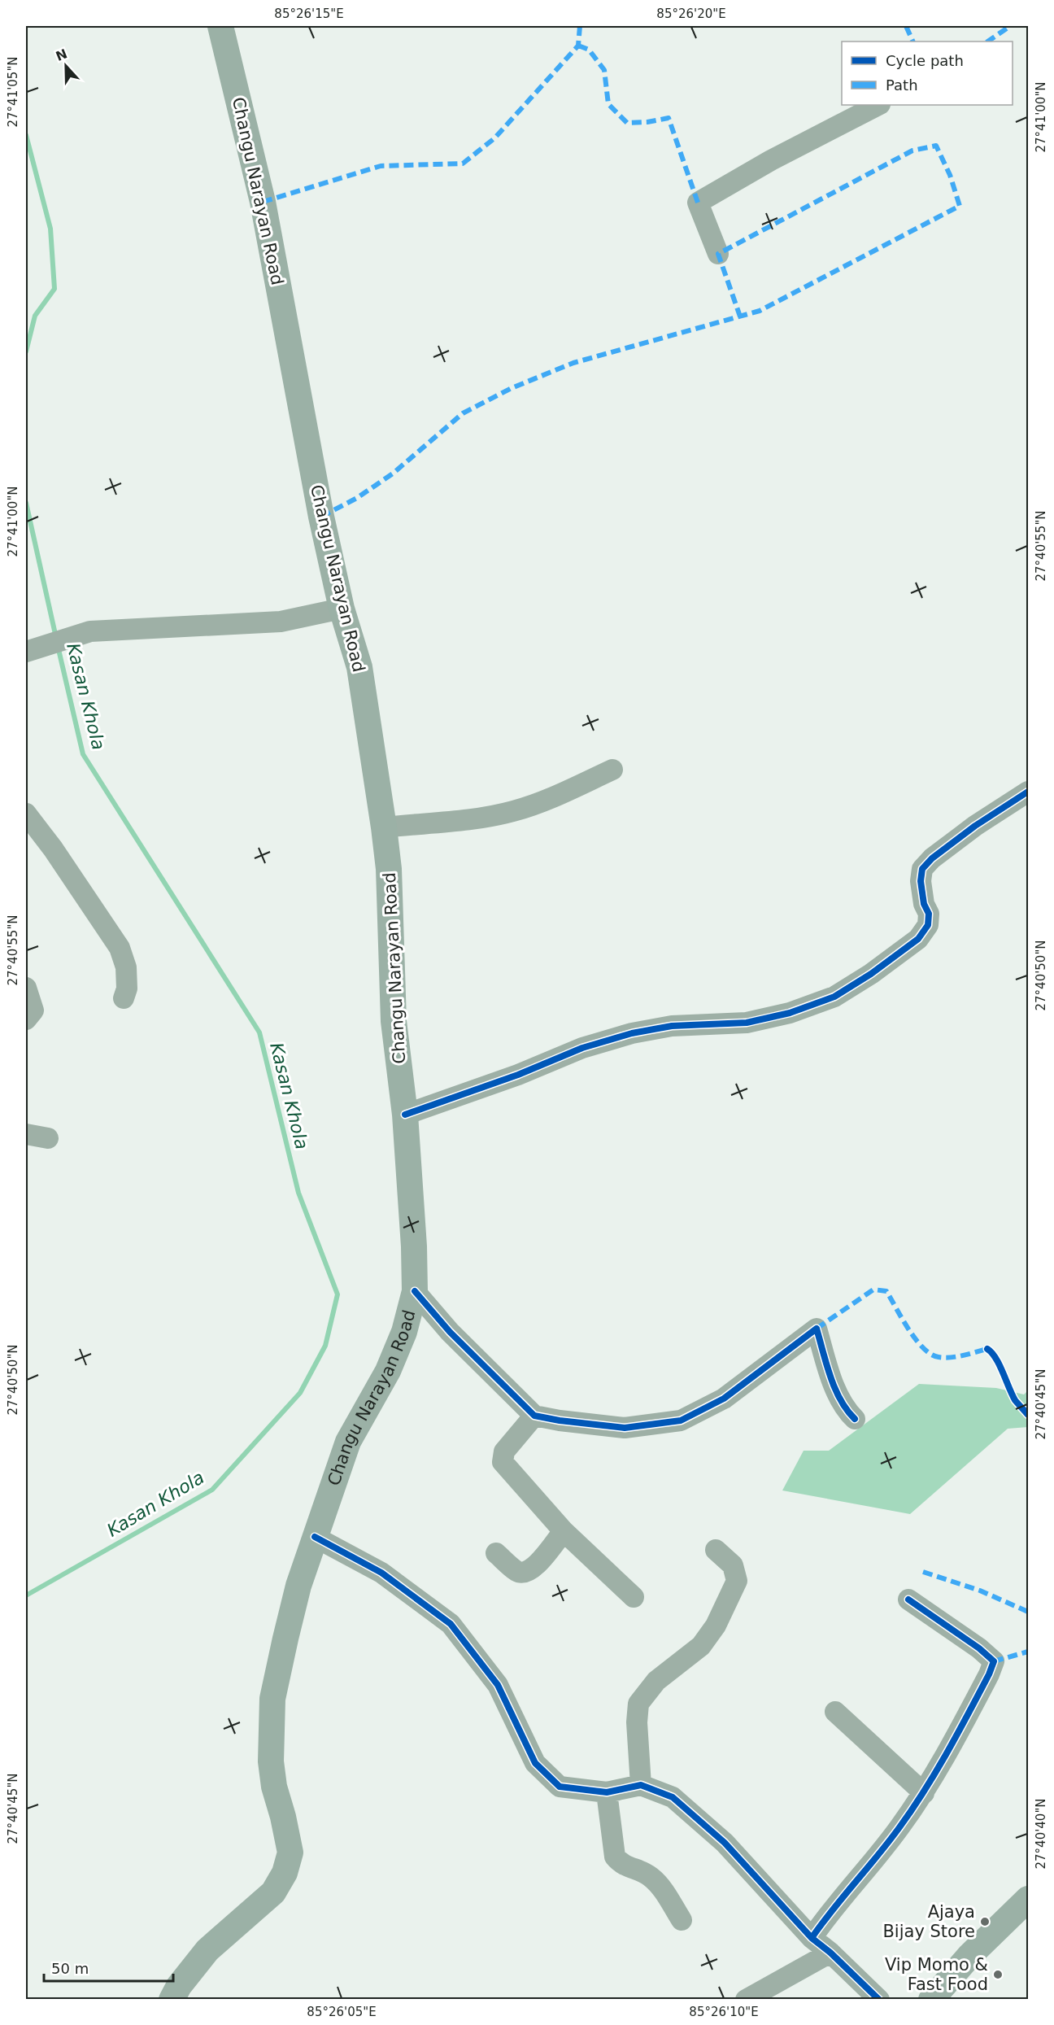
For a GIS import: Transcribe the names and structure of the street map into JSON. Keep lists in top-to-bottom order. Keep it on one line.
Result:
{"streets":{"main road":["Changu Narayan Road"]},"water":["Kasan Khola"],"places":["Ajaya Bijay Store","Vip Momo & Fast Food"],"legend":["Cycle path","Path"],"scale_bar":"50 m","north":"top","coordinates":["85°26'15\"E","85°26'20\"E","27°41'05\"N","27°41'00\"N","27°40'55\"N","27°40'50\"N","27°40'45\"N","27°40'40\"N","85°26'05\"E","85°26'10\"E"]}
